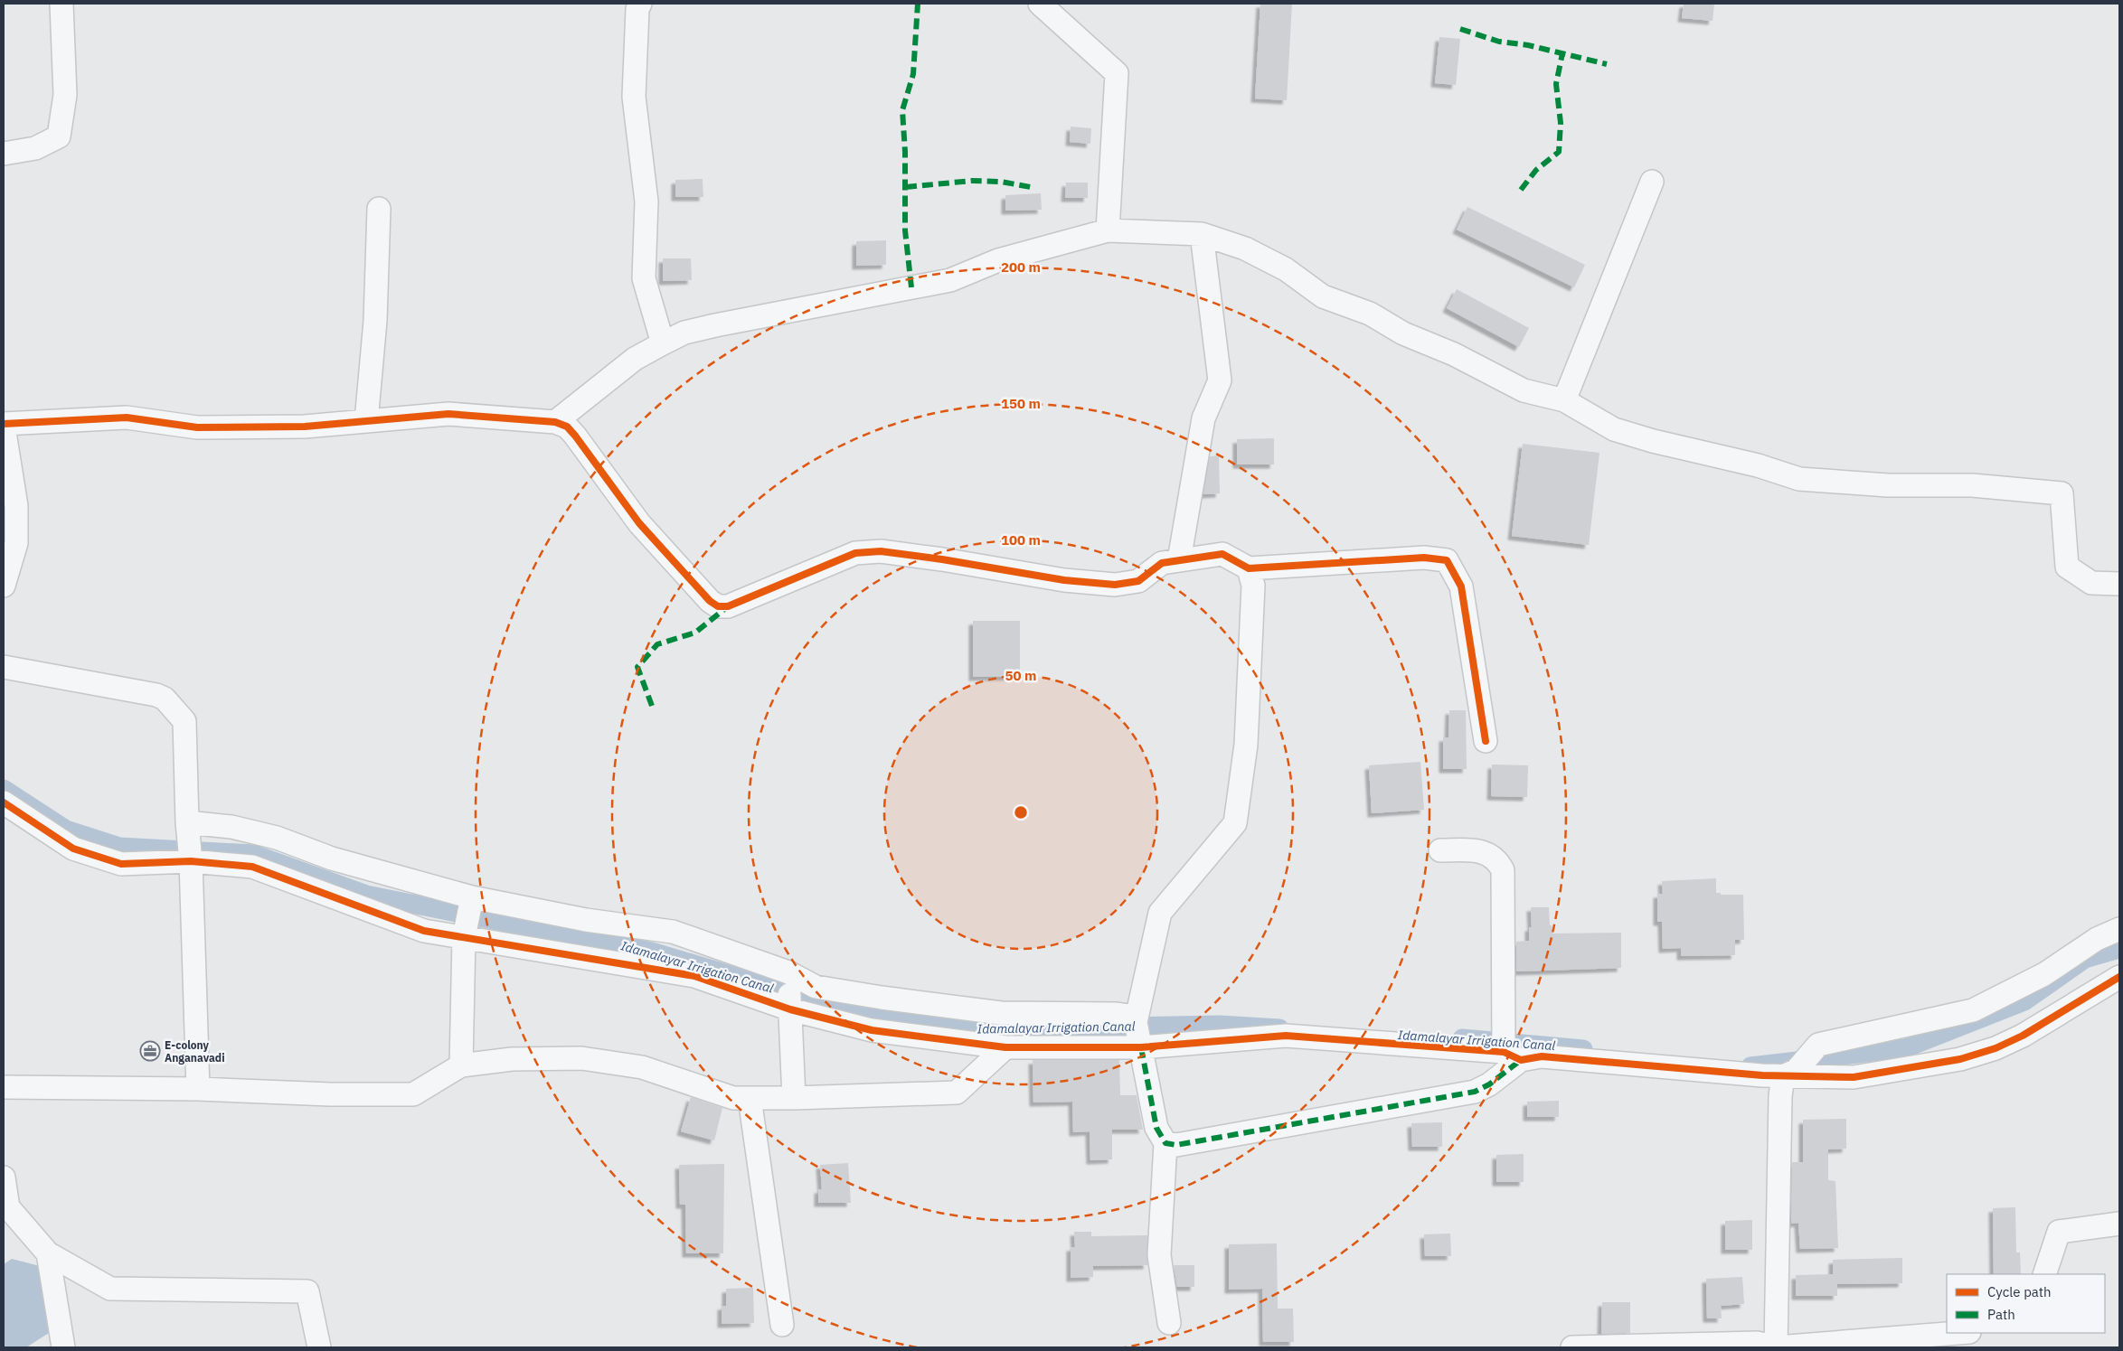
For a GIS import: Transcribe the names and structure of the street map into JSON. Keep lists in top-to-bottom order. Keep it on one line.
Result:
{"water":["Idamalayar Irrigation Canal"],"places":{"office":["E-colony Anganavadi"]},"legend":["Cycle path","Path"],"rings":["200 m","150 m","100 m","50 m"]}
